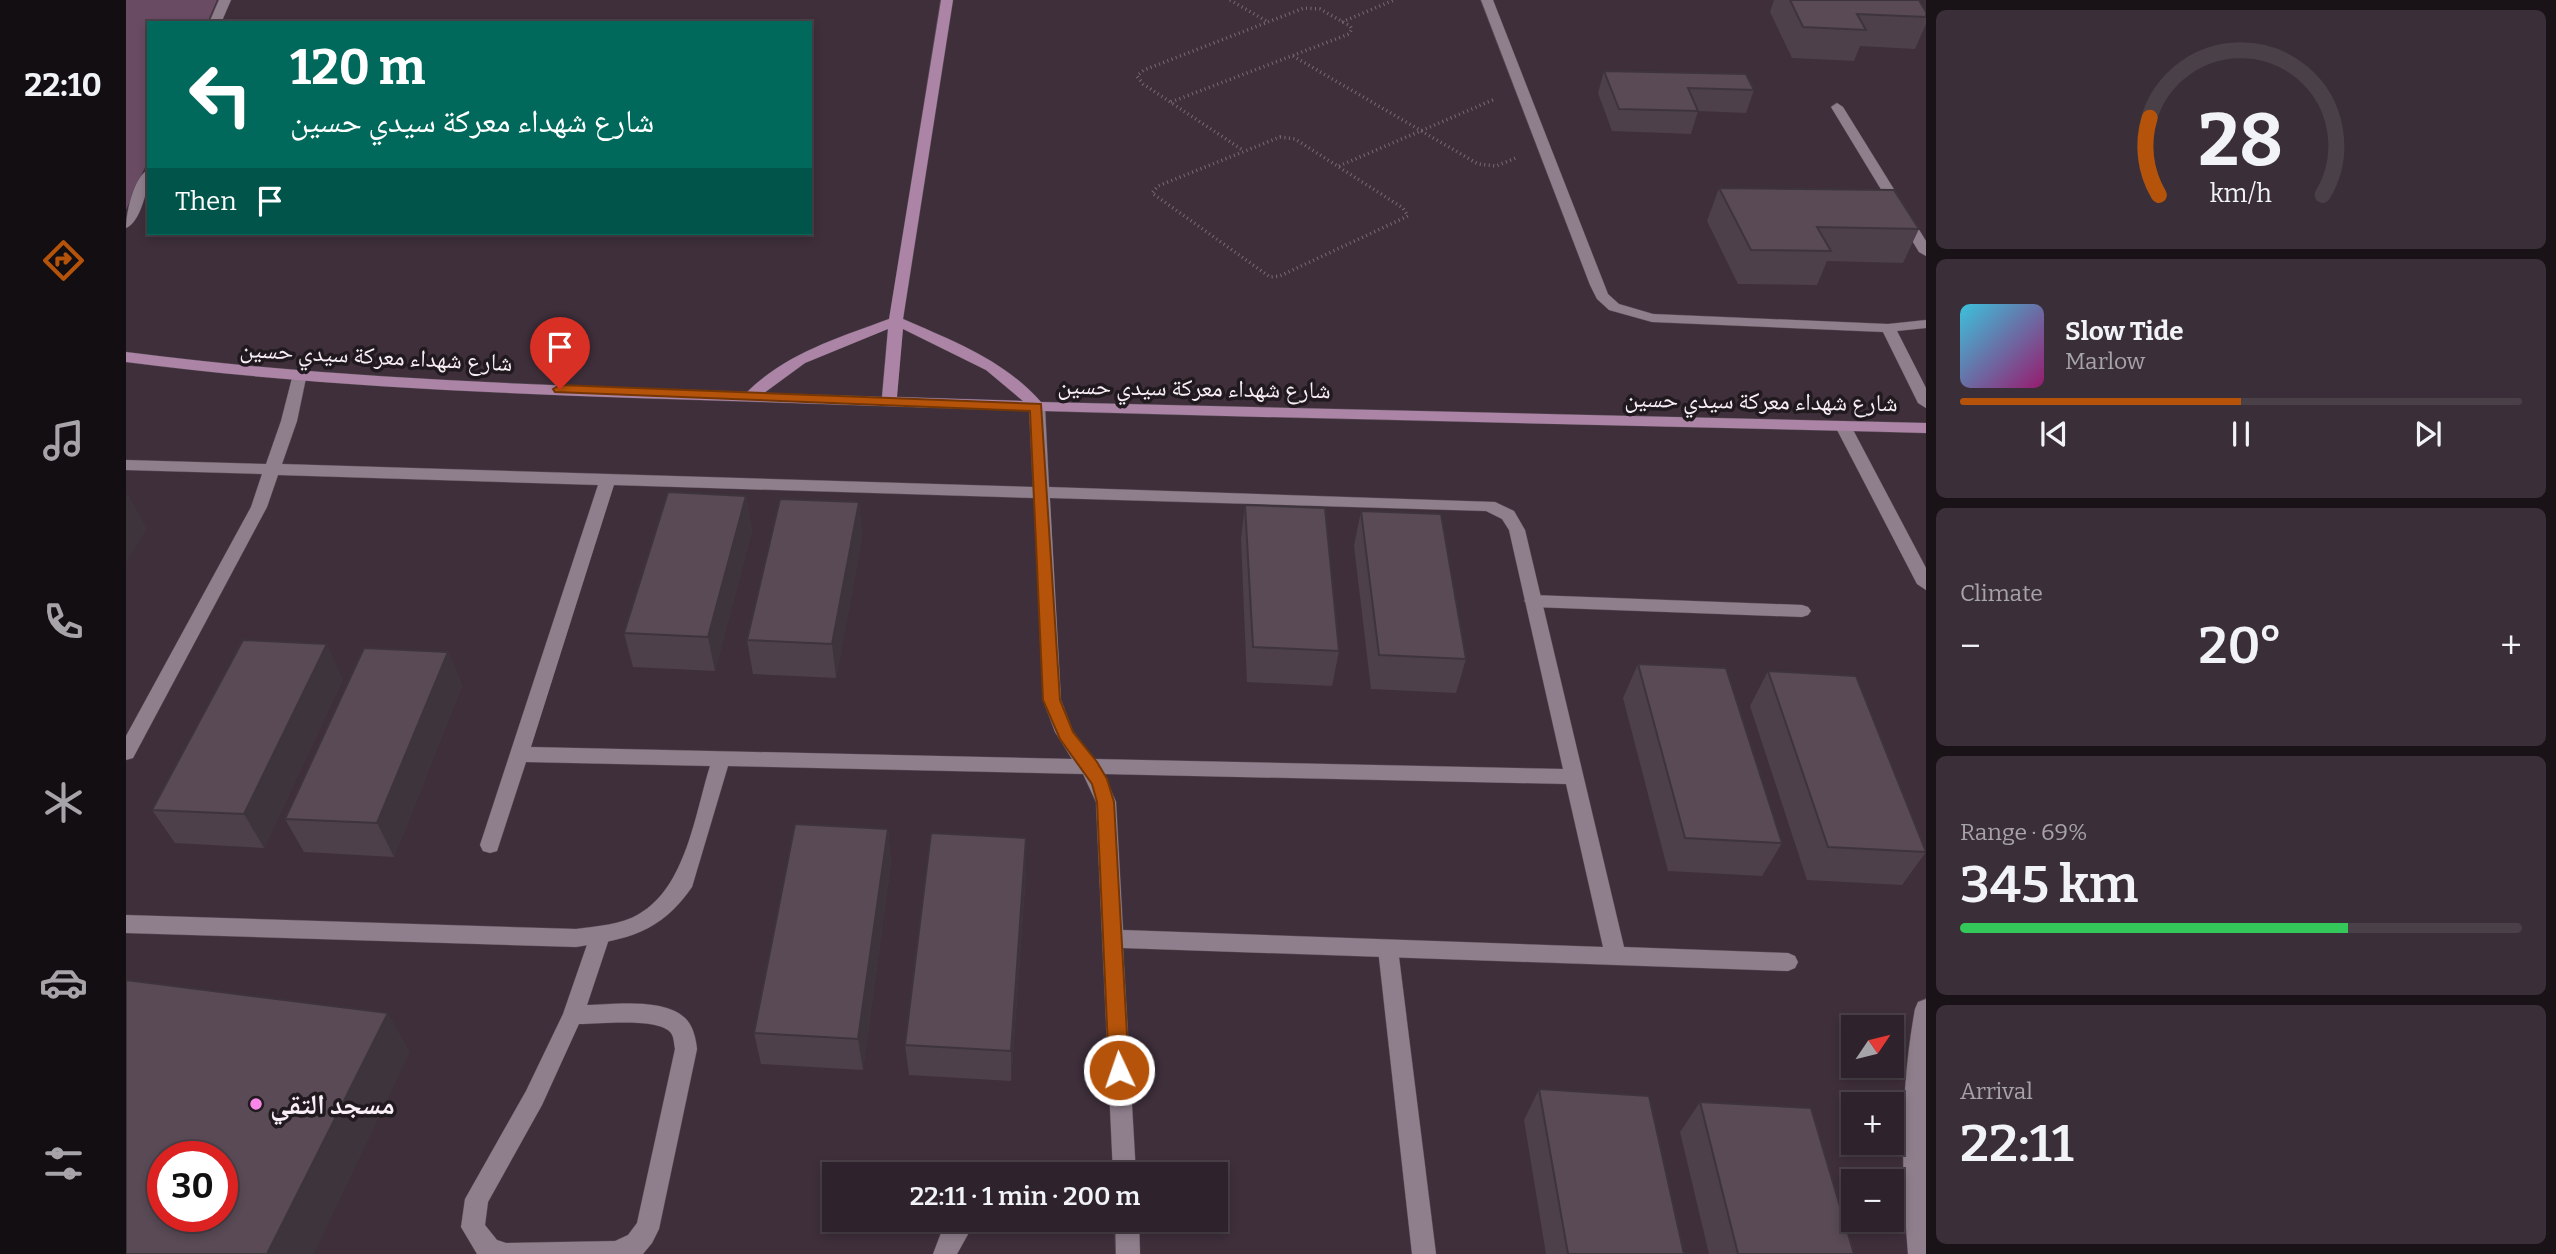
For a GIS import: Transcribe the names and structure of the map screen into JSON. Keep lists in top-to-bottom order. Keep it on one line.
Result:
{"streets":{"main road":["شارع شهداء معركة سيدي حسين"]},"places":["مسجد التقي"],"north":"top right","page":{"tabs":"22:10","turn":["120 m","شارع شهداء معركة سيدي حسين"],"then":"Then","song":["Slow Tide","Marlow"],"tile":["Climate",["Range · 69%","345 km"],["Arrival","22:11"]],"heat":["−","20°","+"],"map_buttons":["+","−"],"limit":"30","trip":"22:11 · 1 min · 200 m","gauge":["28","km/h"]}}
